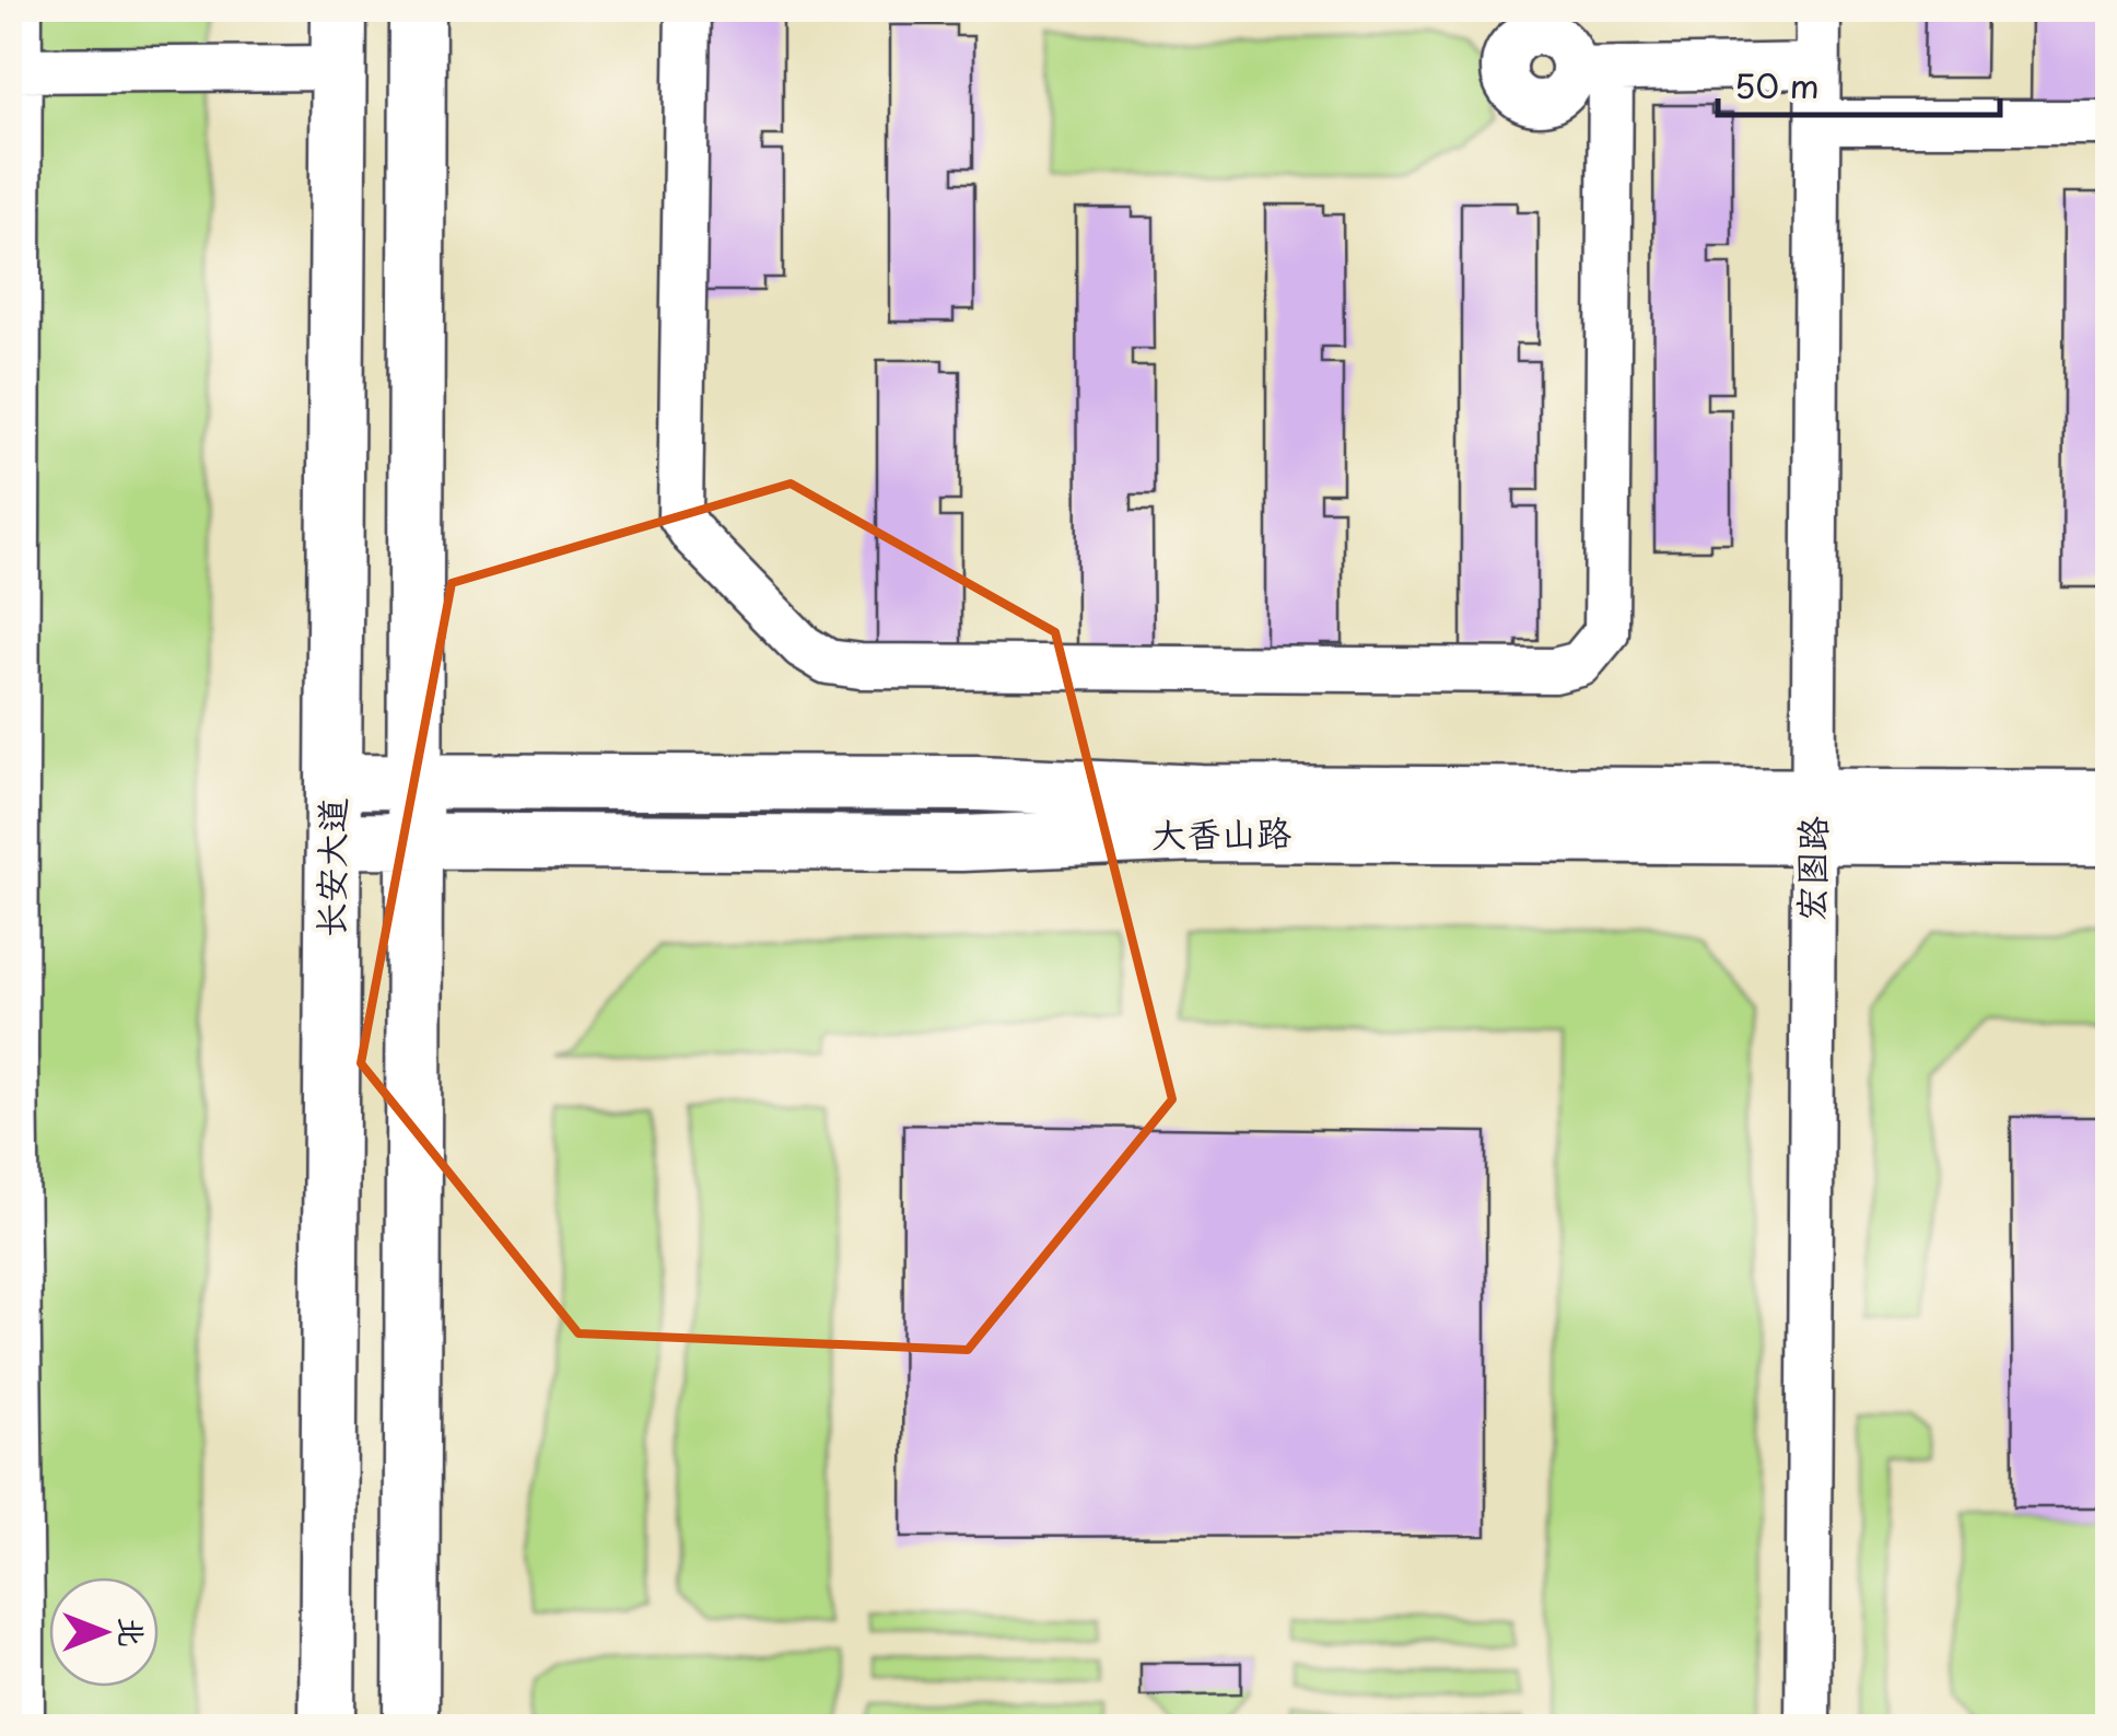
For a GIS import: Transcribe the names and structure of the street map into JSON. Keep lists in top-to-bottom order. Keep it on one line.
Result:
{"streets":{"main road":["大香山路","长安大道"],"street":["宏图路"]},"crossings":[["大香山路","长安大道"],["大香山路","宏图路"]],"scale_bar":"50 m","north":"right"}
